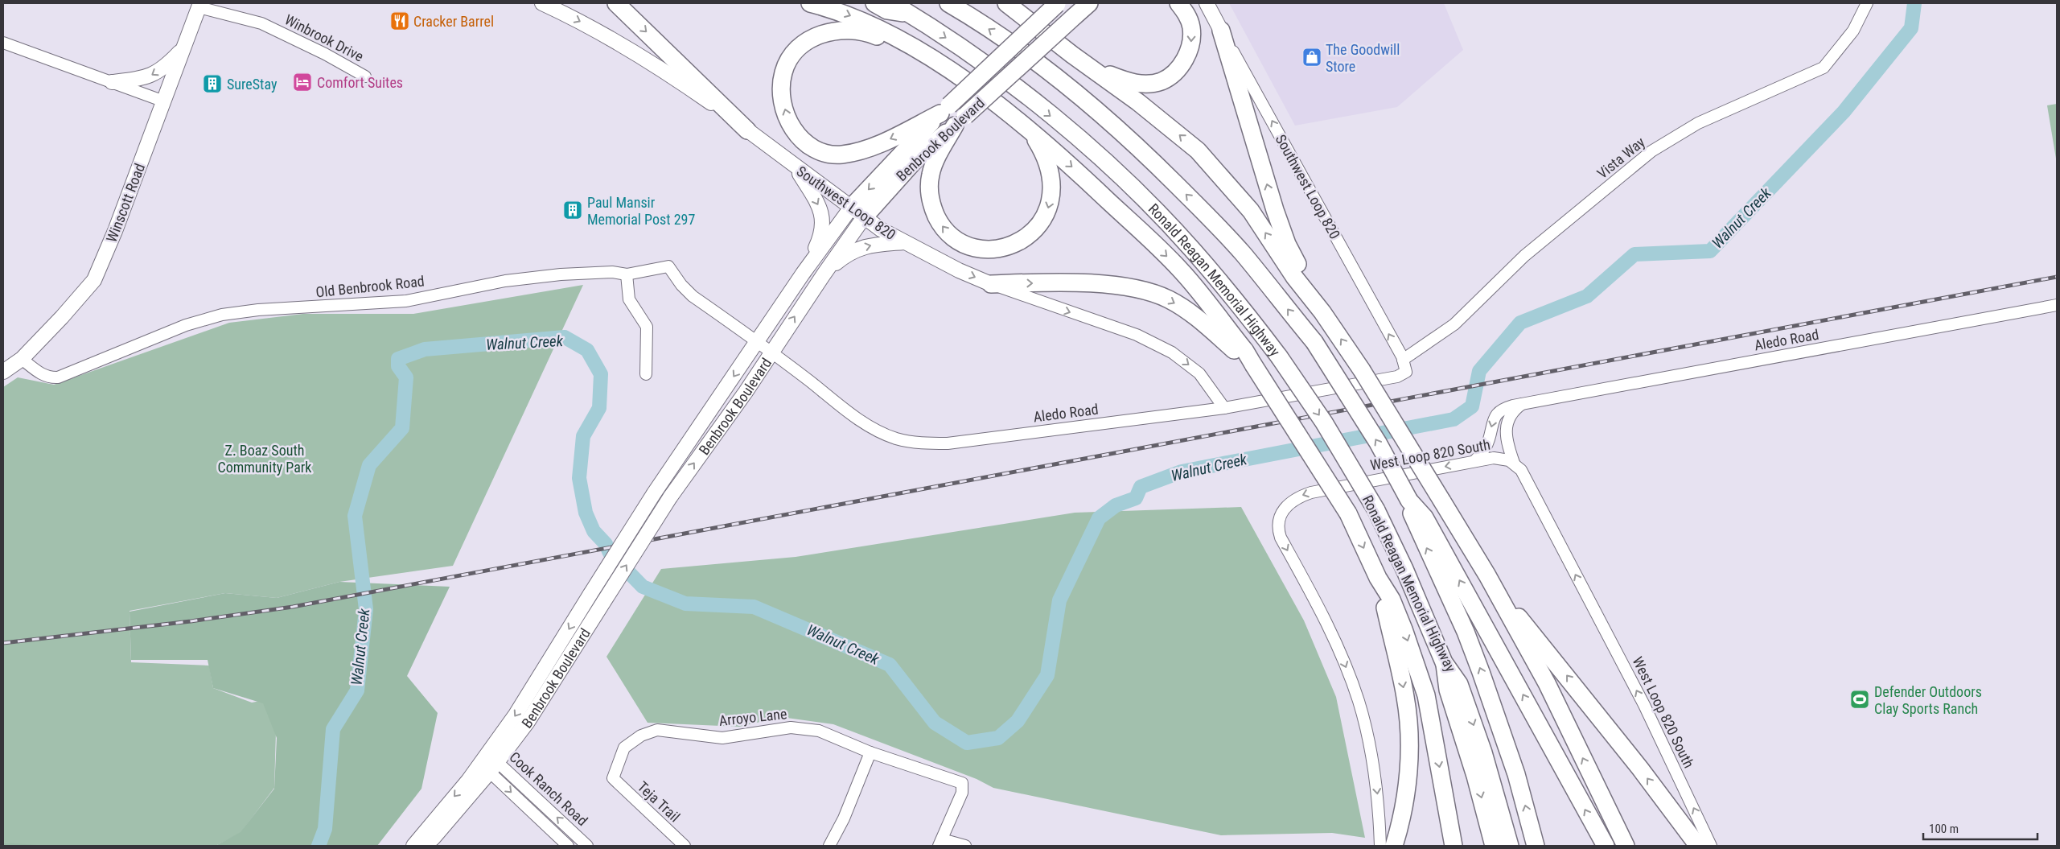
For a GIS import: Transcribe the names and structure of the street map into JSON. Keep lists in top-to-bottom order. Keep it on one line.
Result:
{"streets":{"highway":["Benbrook Boulevard","Ronald Reagan Memorial Highway"],"main road":["Southwest Loop 820","Winscott Road"],"street":["Winbrook Drive","Vista Way","Old Benbrook Road","Aledo Road","West Loop 820 South","Arroyo Lane","Cook Ranch Road","Teja Trail"]},"crossings":[["Winbrook Drive","Winscott Road"],["Benbrook Boulevard","Southwest Loop 820"],["Benbrook Boulevard","Old Benbrook Road"],["Benbrook Boulevard","Aledo Road"],["Benbrook Boulevard","Cook Ranch Road"],["Vista Way","Southwest Loop 820"],["Southwest Loop 820","Aledo Road"],["Winscott Road","Old Benbrook Road"],["Old Benbrook Road","Aledo Road"],["Aledo Road","West Loop 820 South"],["Arroyo Lane","Teja Trail"]],"water":["Walnut Creek"],"parks":["Z. Boaz South Community Park"],"places":{"restaurant":["Cracker Barrel"],"shop":["The Goodwill Store"],"hotel":["Comfort Suites"],"building":["SureStay","Paul Mansir Memorial Post 297"],"sports":["Defender Outdoors Clay Sports Ranch"]},"scale_bar":"100 m"}
